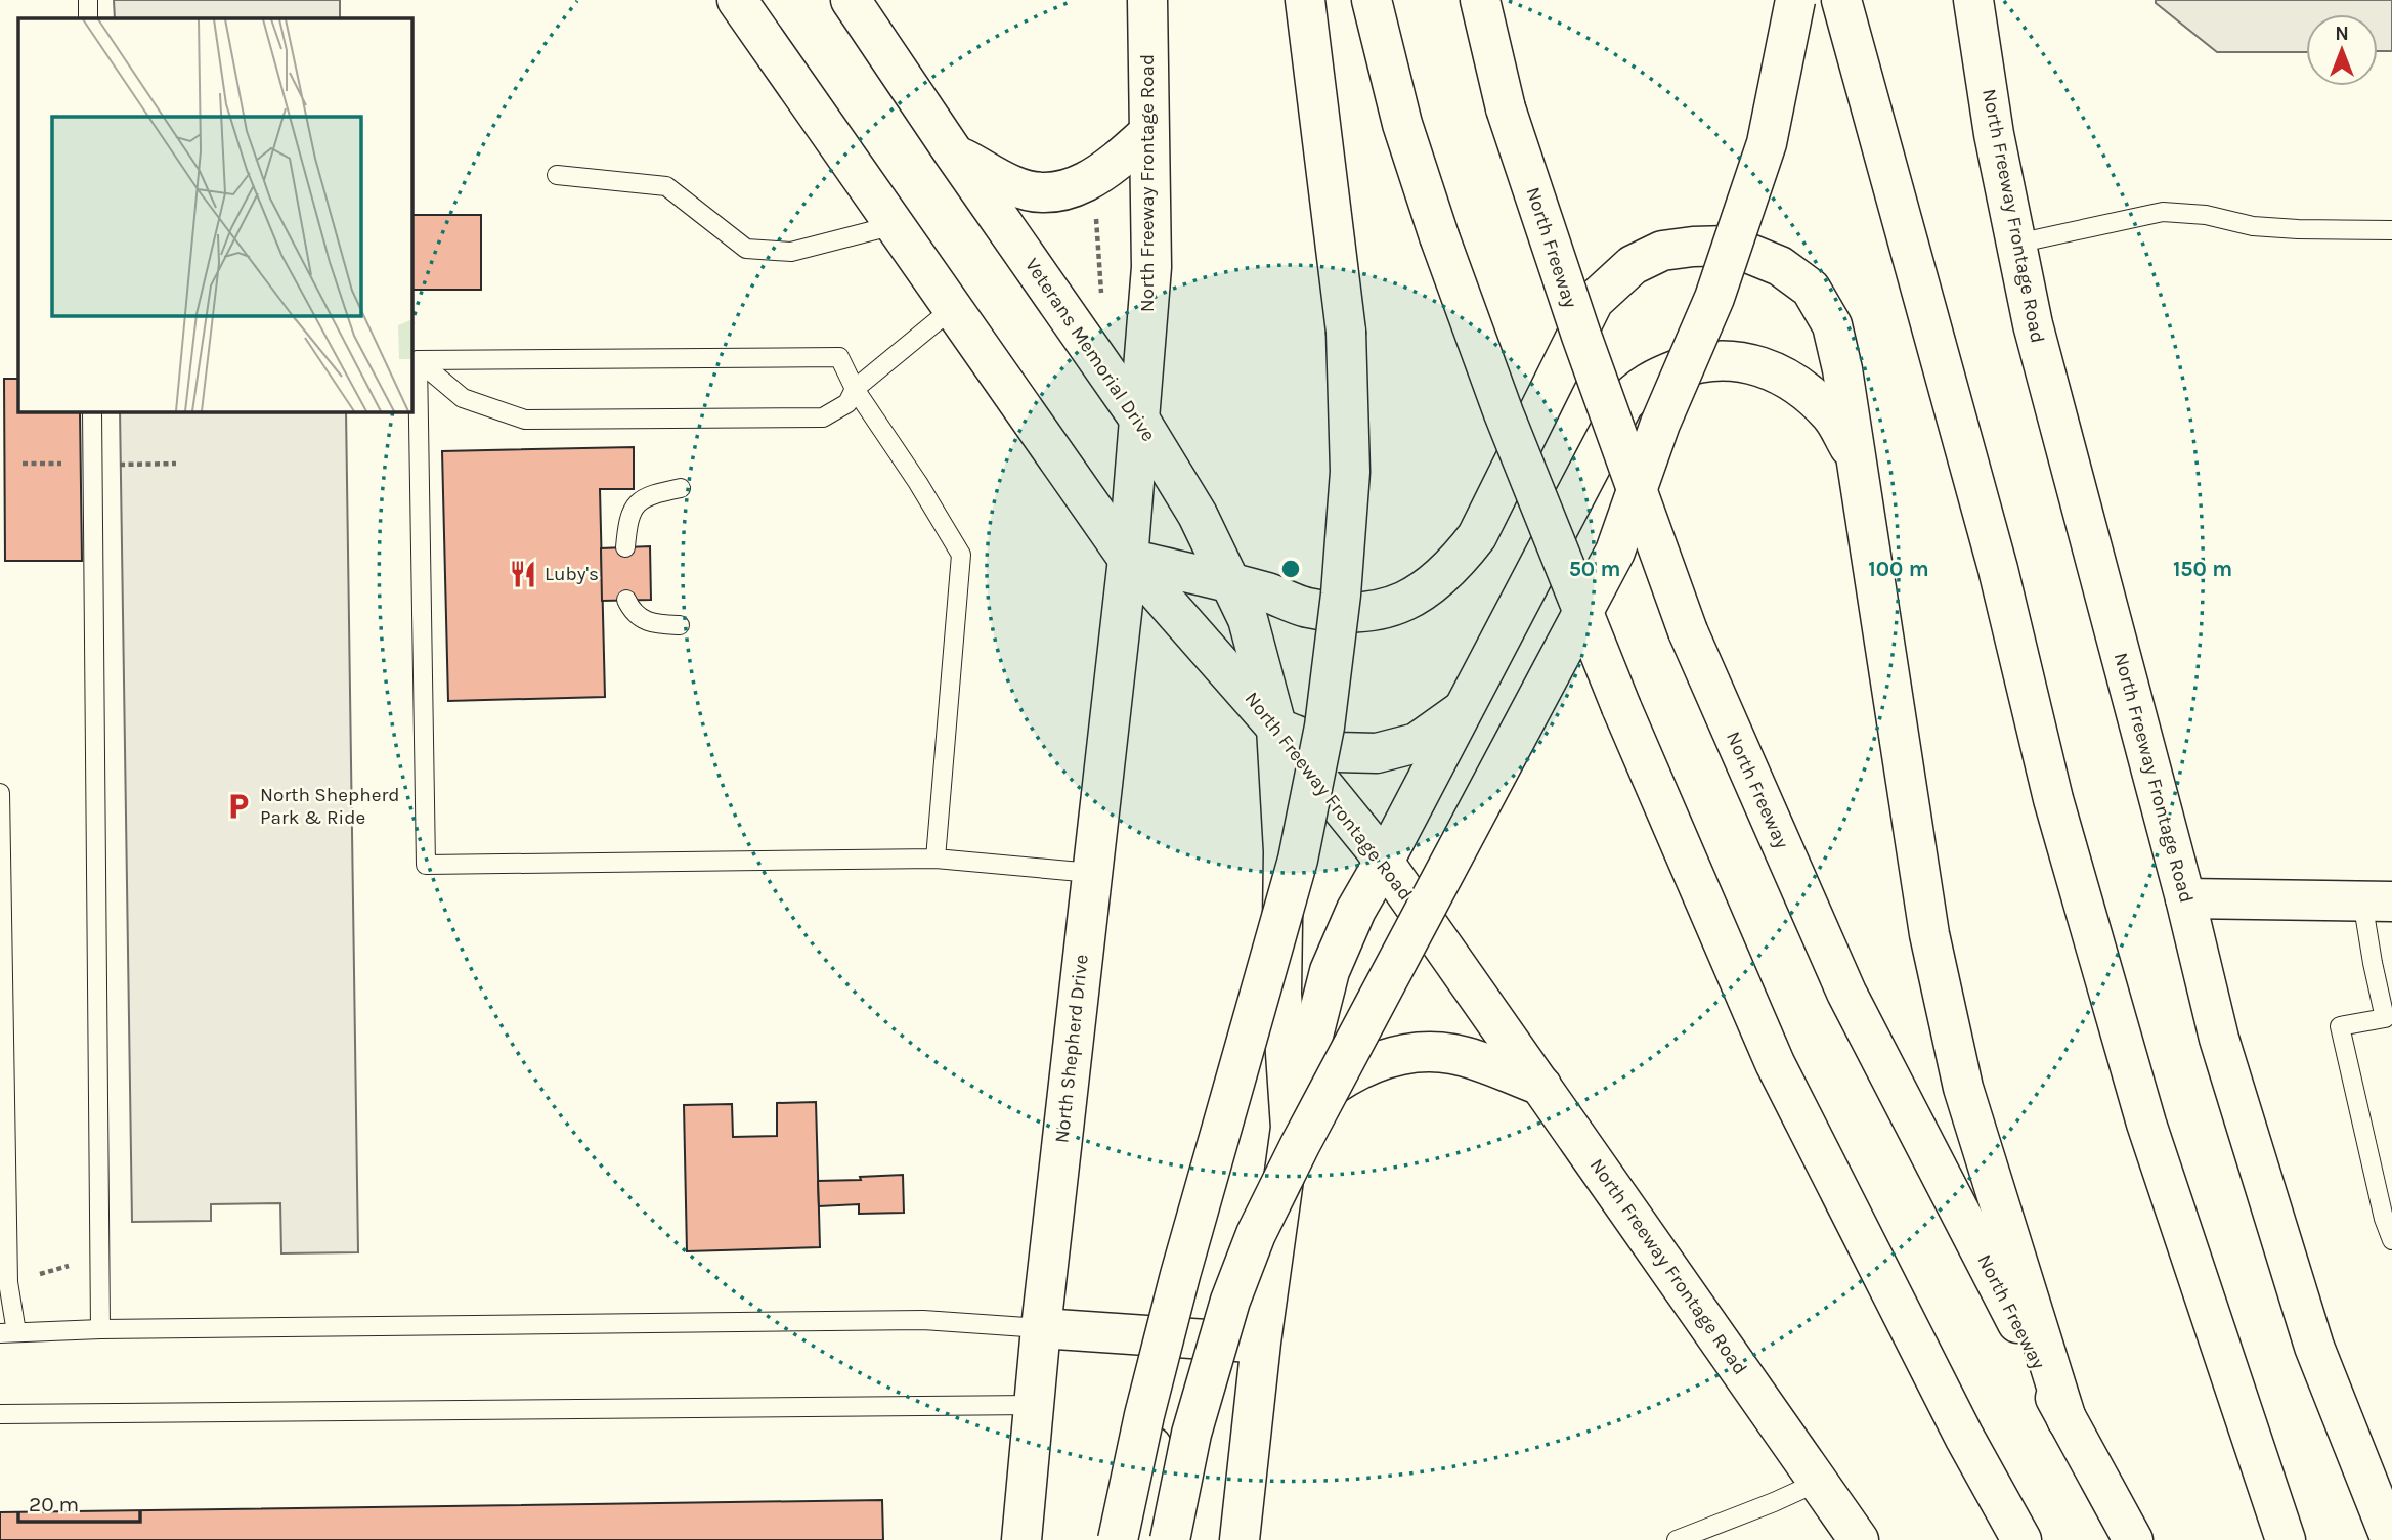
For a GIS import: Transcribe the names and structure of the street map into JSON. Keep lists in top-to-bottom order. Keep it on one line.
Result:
{"streets":{"main road":["North Freeway Frontage Road","North Freeway","Veterans Memorial Drive","North Shepherd Drive"]},"crossings":[["North Freeway Frontage Road","Veterans Memorial Drive"],["North Freeway Frontage Road","North Shepherd Drive"]],"places":{"restaurant":["Luby's"],"parking":["North Shepherd Park & Ride"]},"scale_bar":"20 m","north":"top","rings":["50 m","100 m","150 m"]}
